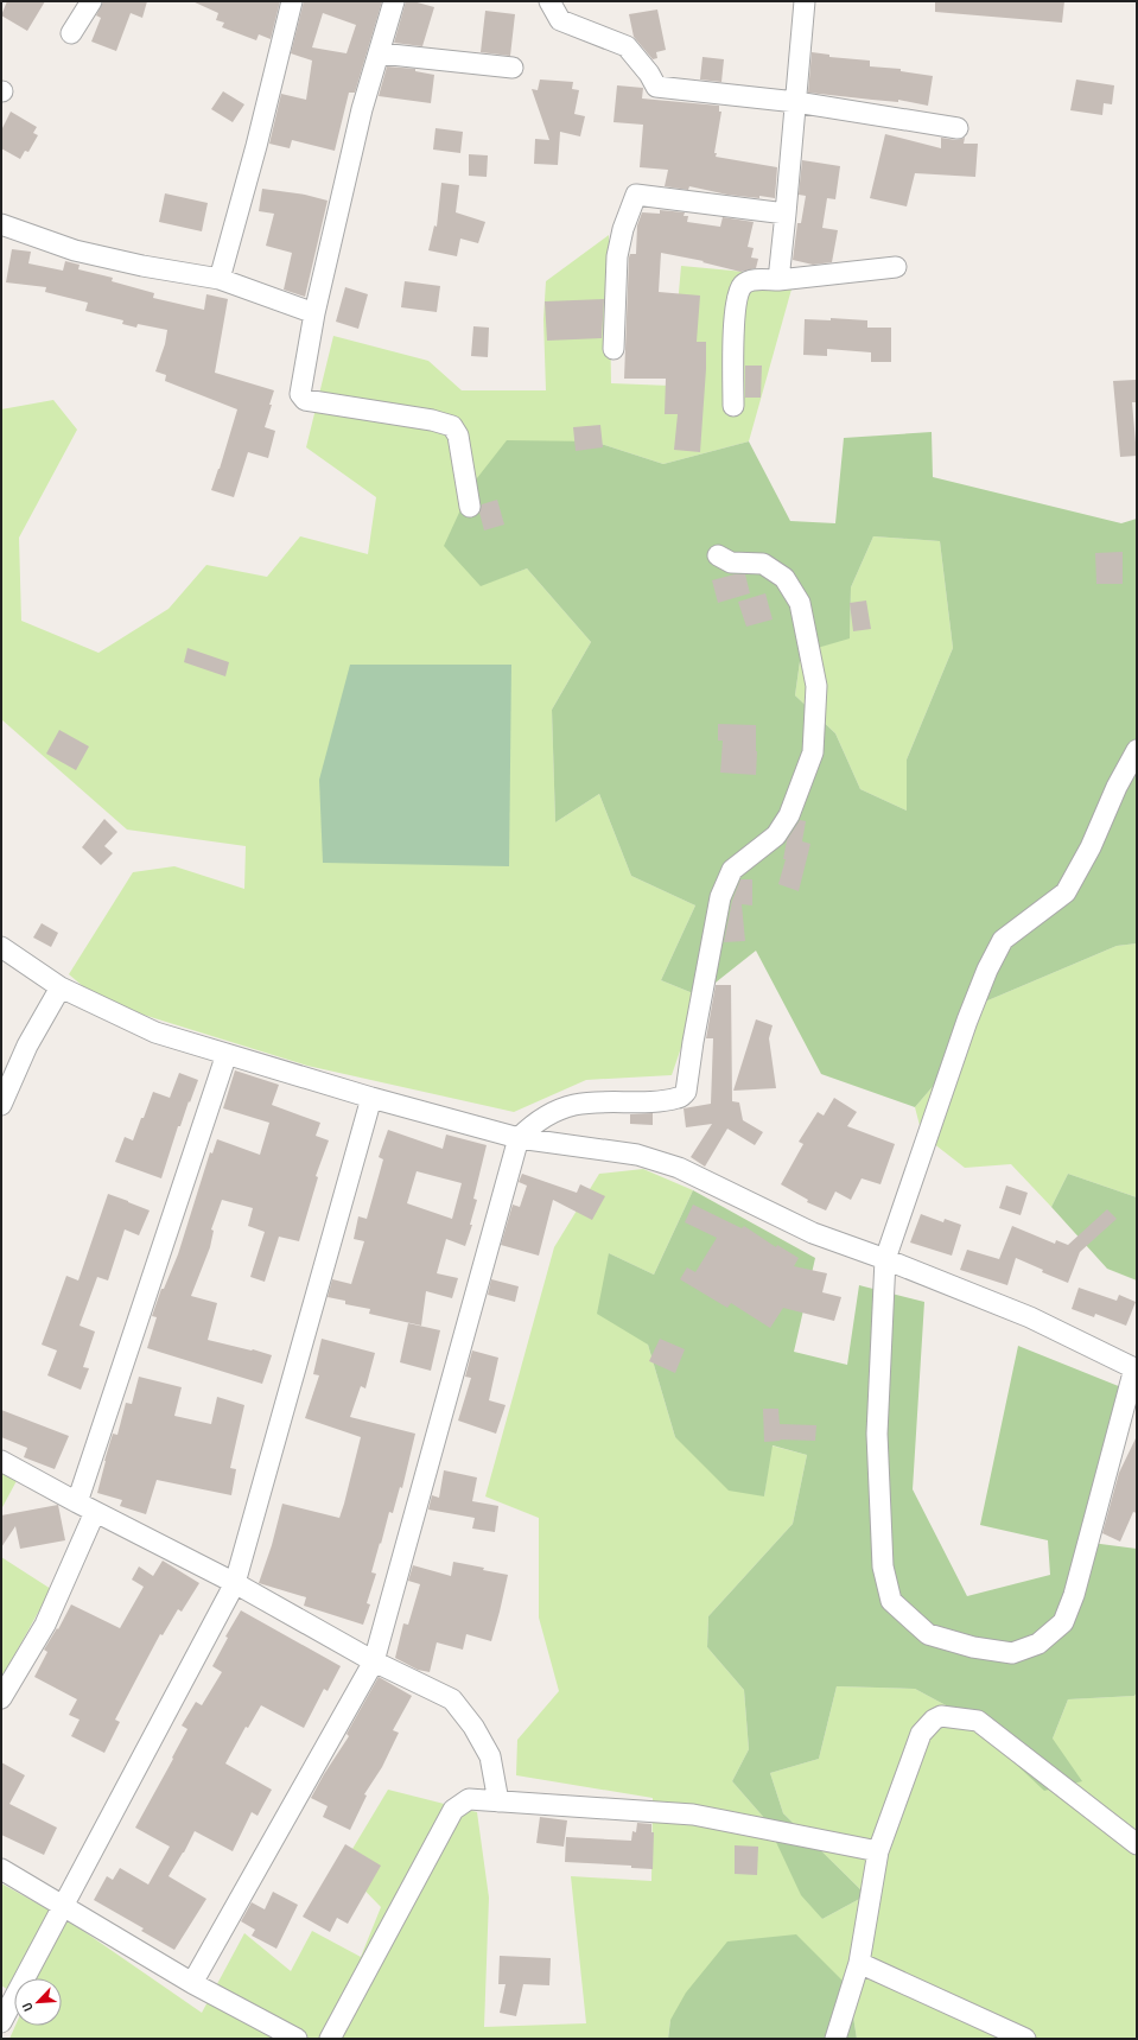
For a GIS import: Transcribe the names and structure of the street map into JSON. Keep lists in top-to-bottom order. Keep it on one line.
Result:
{"north":"bottom left"}
